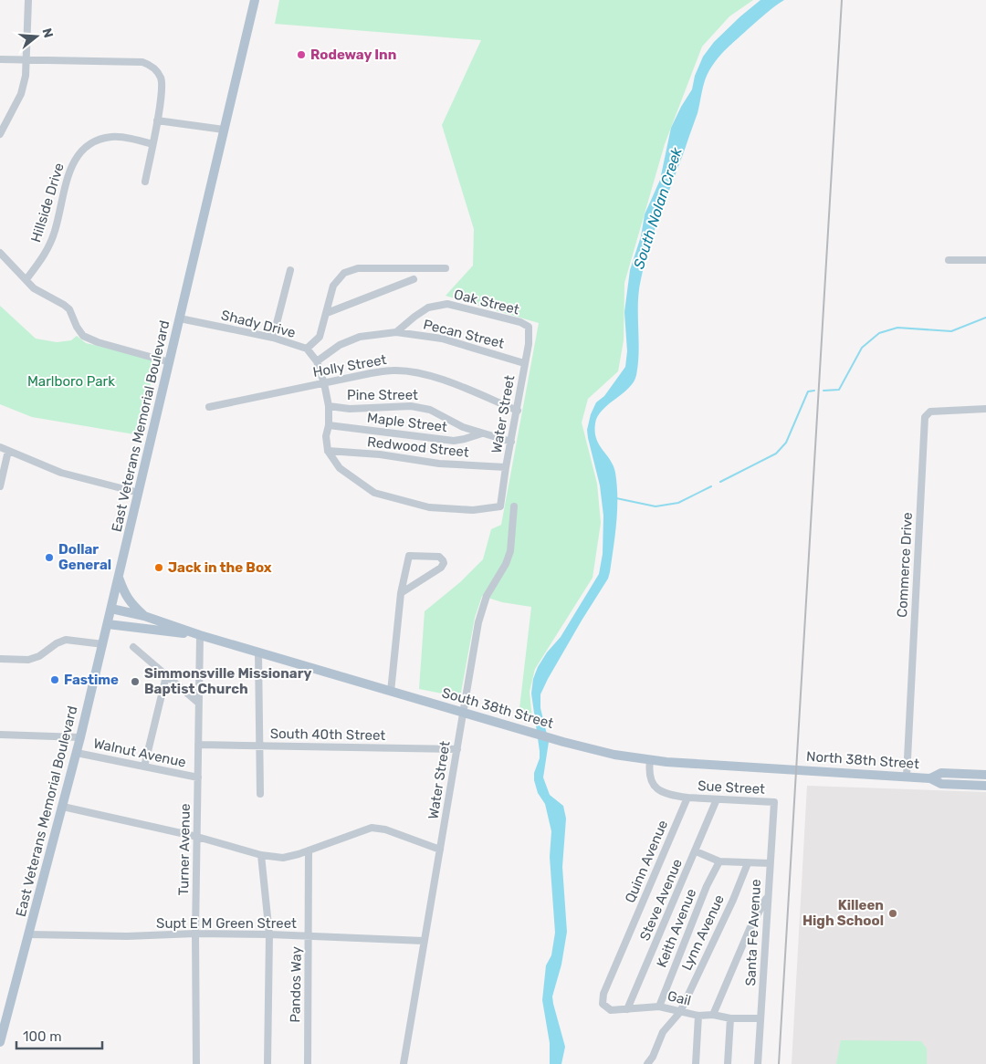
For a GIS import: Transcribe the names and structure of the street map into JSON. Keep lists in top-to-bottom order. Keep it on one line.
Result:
{"streets":{"main road":["East Veterans Memorial Boulevard","South 38th Street","North 38th Street"],"street":["Hillside Drive","Oak Street","Shady Drive","Pecan Street","Holly Street","Pine Street","Water Street","Maple Street","Redwood Street","Commerce Drive","South 40th Street","Walnut Avenue","Sue Street","Turner Avenue","Quinn Avenue","Steve Avenue","Supt E M Green Street","Keith Avenue","Lynn Avenue","Santa Fe Avenue","Pandos Way","Gail"]},"crossings":[["Oak Street","Pecan Street"],["Oak Street","Water Street"],["Shady Drive","Holly Street"],["Shady Drive","Pine Street"],["Shady Drive","Water Street"],["Shady Drive","Maple Street"],["Shady Drive","East Veterans Memorial Boulevard"],["Shady Drive","Redwood Street"],["Pecan Street","Water Street"],["Holly Street","Water Street"],["Pine Street","Water Street"],["Pine Street","Maple Street"],["Water Street","Redwood Street"],["Water Street","South 38th Street"],["Water Street","South 40th Street"],["Water Street","Supt E M Green Street"],["East Veterans Memorial Boulevard","South 38th Street"],["East Veterans Memorial Boulevard","Walnut Avenue"],["East Veterans Memorial Boulevard","Supt E M Green Street"],["Commerce Drive","North 38th Street"],["South 38th Street","North 38th Street"],["South 38th Street","Turner Avenue"],["South 40th Street","Turner Avenue"],["Walnut Avenue","Turner Avenue"],["Sue Street","Quinn Avenue"],["Sue Street","Steve Avenue"],["Sue Street","Santa Fe Avenue"],["Turner Avenue","Supt E M Green Street"],["Quinn Avenue","Gail"],["Steve Avenue","Gail"],["Supt E M Green Street","Pandos Way"],["Keith Avenue","Gail"],["Lynn Avenue","Gail"],["Santa Fe Avenue","Gail"]],"water":["South Nolan Creek"],"parks":["Marlboro Park"],"places":["Rodeway Inn","Dollar General","Jack in the Box","Fastime","Simmonsville Missionary Baptist Church","Killeen High School"],"scale_bar":"100 m","north":"right"}
